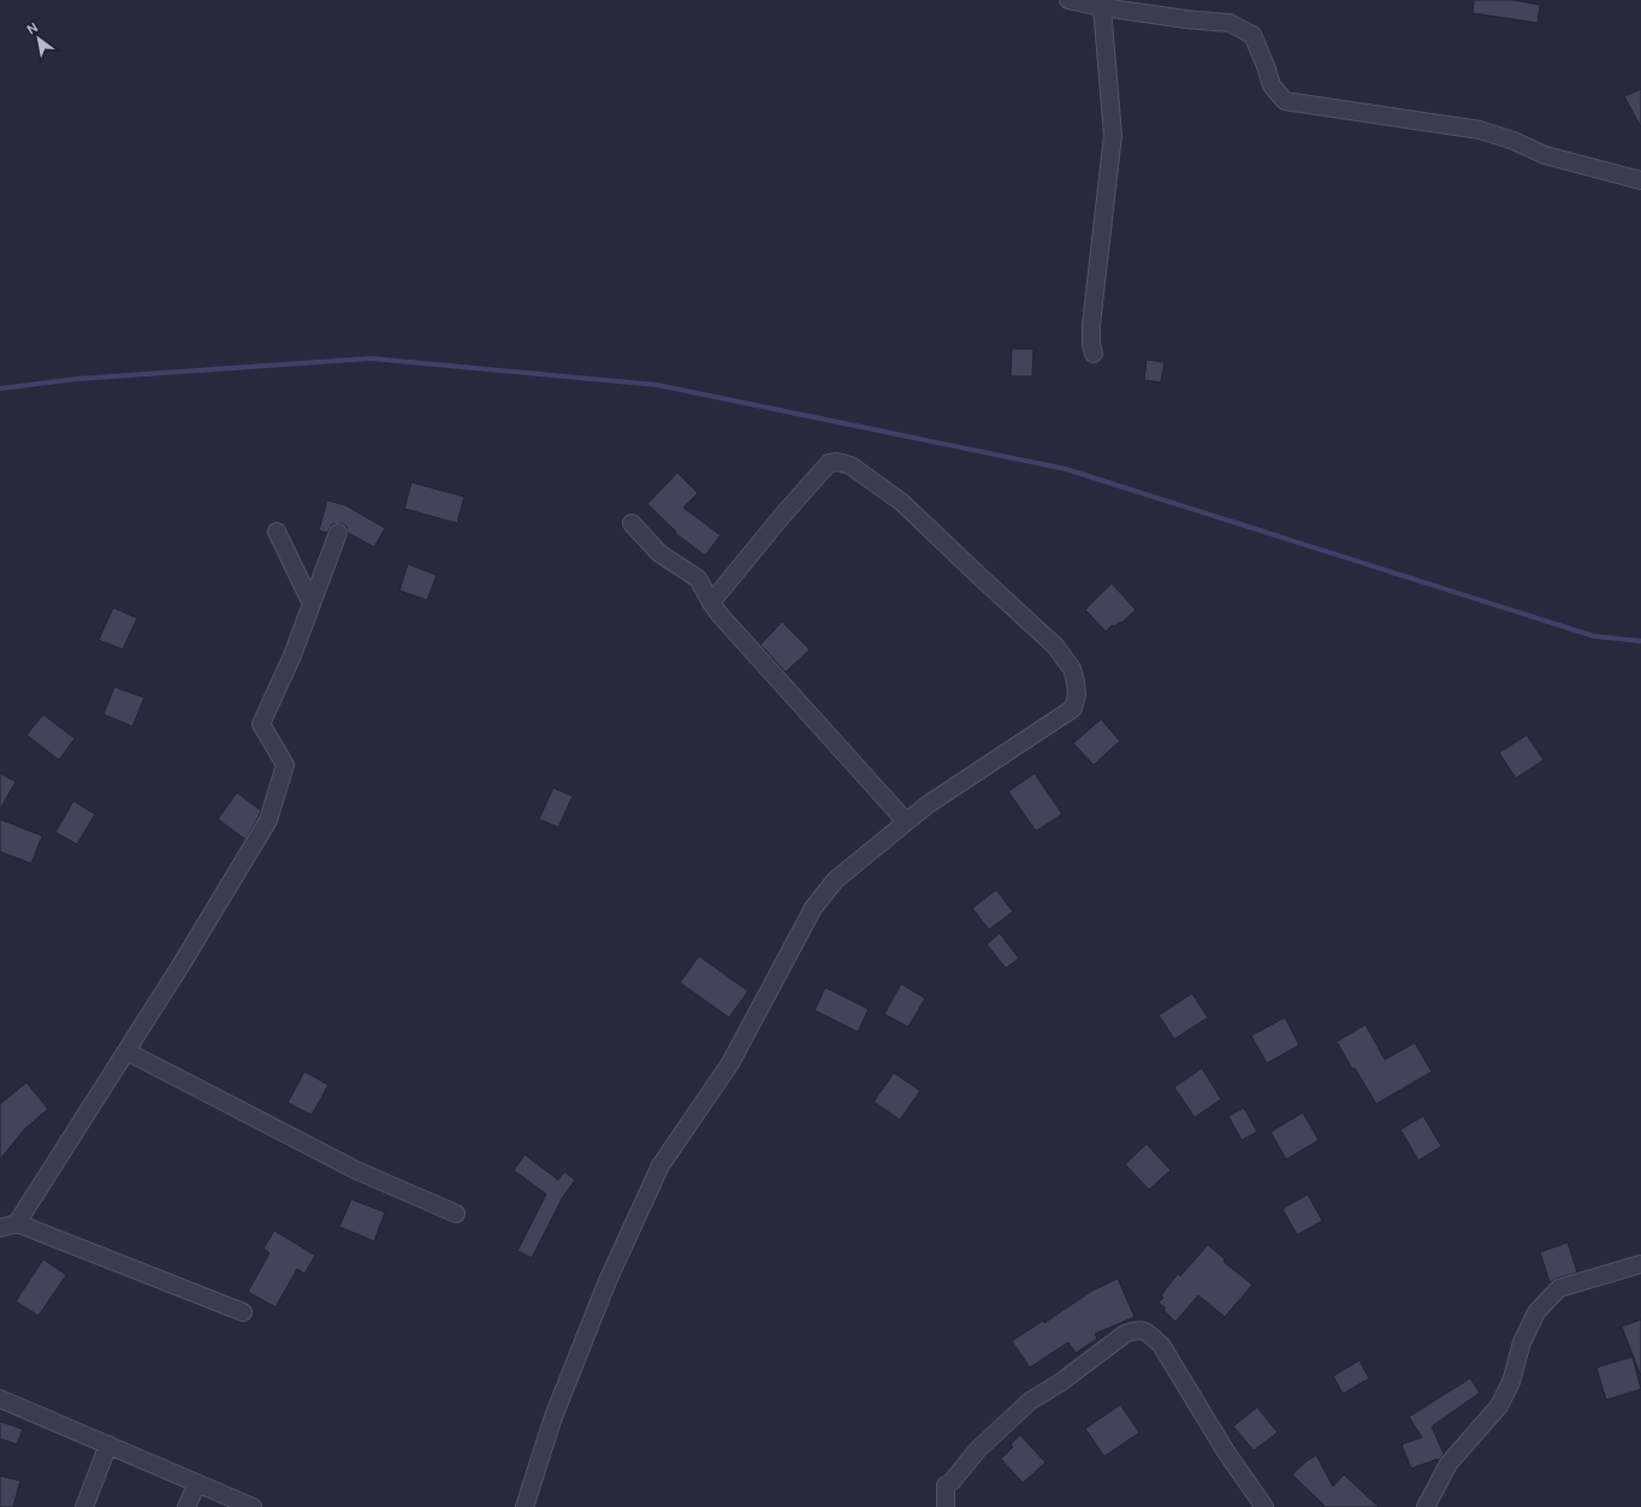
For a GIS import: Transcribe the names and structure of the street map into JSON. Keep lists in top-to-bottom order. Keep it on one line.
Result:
{"north":"top left"}
